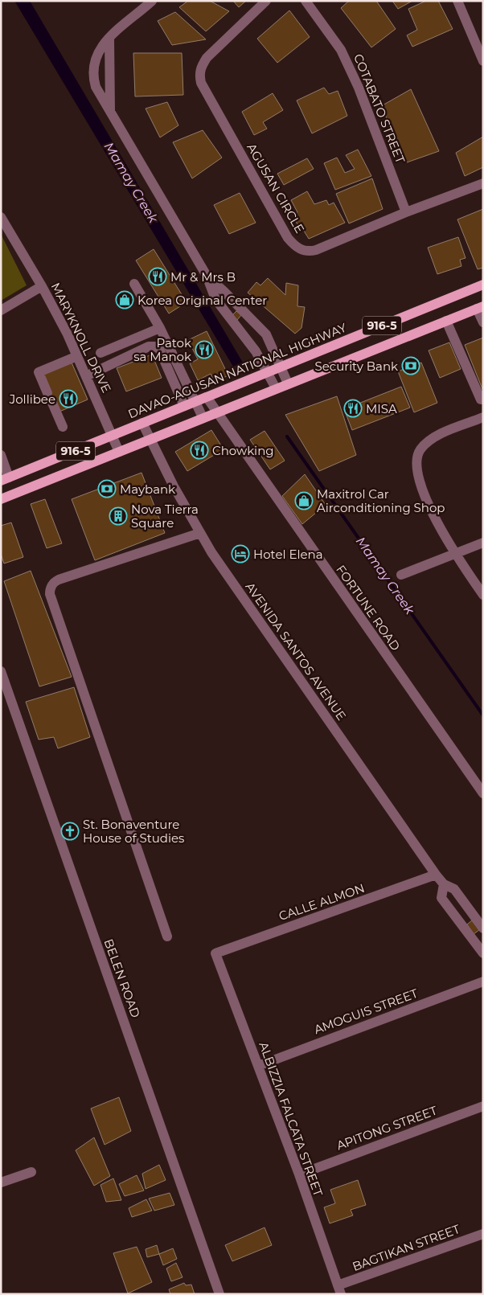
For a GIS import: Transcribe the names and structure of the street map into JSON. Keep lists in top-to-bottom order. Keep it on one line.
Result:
{"streets":{"main road":["916-5","DAVAO-AGUSAN NATIONAL HIGHWAY"],"street":["COTABATO STREET","AGUSAN CIRCLE","MARYKNOLL DRIVE","FORTUNE ROAD","AVENIDA SANTOS AVENUE","CALLE ALMON","BELEN ROAD","AMOGUIS STREET","ALBIZZIA FALCATA STREET","APITONG STREET","BAGTIKAN STREET"]},"crossings":[["COTABATO STREET","AGUSAN CIRCLE"],["916-5","MARYKNOLL DRIVE"],["916-5","FORTUNE ROAD"],["916-5","AVENIDA SANTOS AVENUE"],["MARYKNOLL DRIVE","DAVAO-AGUSAN NATIONAL HIGHWAY"],["DAVAO-AGUSAN NATIONAL HIGHWAY","FORTUNE ROAD"],["DAVAO-AGUSAN NATIONAL HIGHWAY","AVENIDA SANTOS AVENUE"],["AVENIDA SANTOS AVENUE","CALLE ALMON"],["CALLE ALMON","ALBIZZIA FALCATA STREET"],["AMOGUIS STREET","ALBIZZIA FALCATA STREET"],["ALBIZZIA FALCATA STREET","APITONG STREET"],["ALBIZZIA FALCATA STREET","BAGTIKAN STREET"]],"water":["Mamay Creek"],"places":{"restaurant":["Mr & Mrs B","Patok sa Manok","Jollibee","MISA","Chowking"],"shop":["Korea Original Center","Maxitrol Car Airconditioning Shop"],"bank":["Security Bank","Maybank"],"building":["Nova Tierra Square"],"hotel":["Hotel Elena"],"church":["St. Bonaventure House of Studies"]}}
